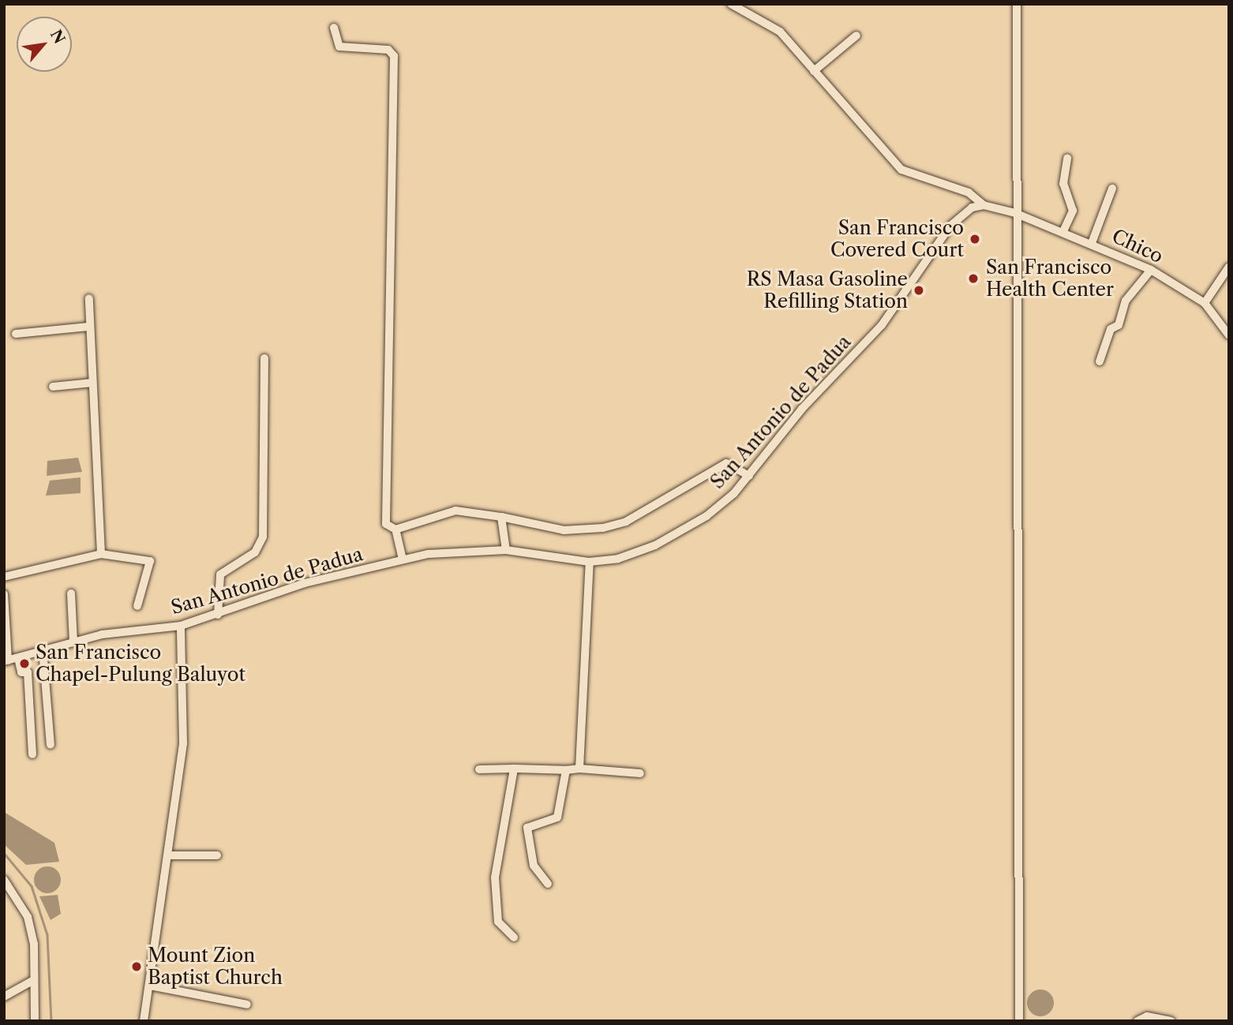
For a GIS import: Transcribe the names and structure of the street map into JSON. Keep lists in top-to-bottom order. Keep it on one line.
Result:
{"streets":{"street":["Chico","San Antonio de Padua"]},"places":["San Francisco Covered Court","San Francisco Health Center","RS Masa Gasoline Refilling Station","San Francisco Chapel-Pulung Baluyot","Mount Zion Baptist Church"],"north":"top right"}
